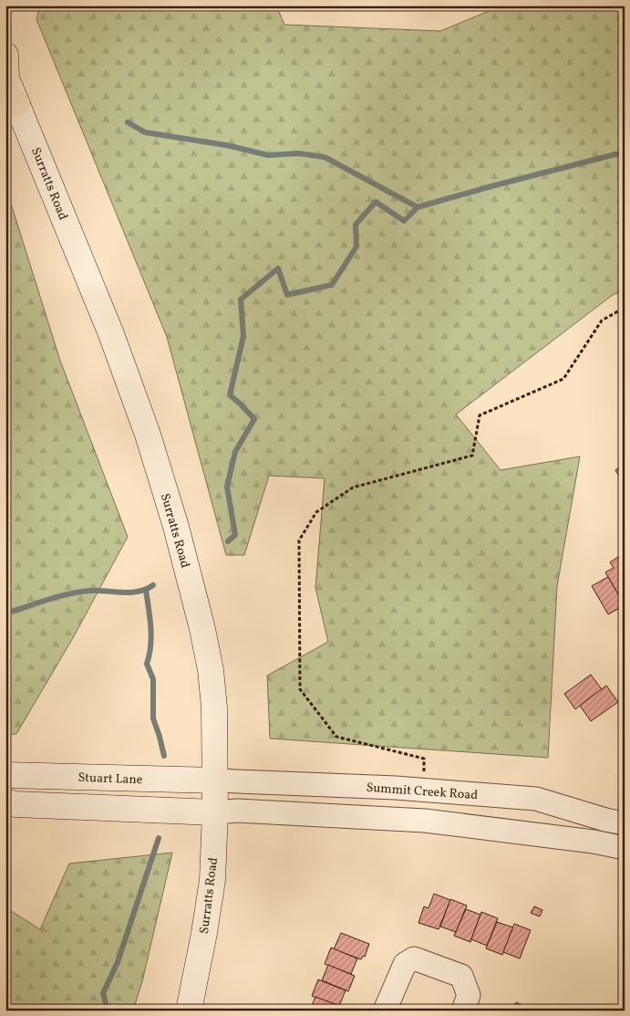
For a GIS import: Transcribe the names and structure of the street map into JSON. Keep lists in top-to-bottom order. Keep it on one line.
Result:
{"streets":{"main road":["Surratts Road","Stuart Lane"],"street":["Summit Creek Road"]},"crossings":[["Surratts Road","Stuart Lane"],["Surratts Road","Summit Creek Road"],["Stuart Lane","Summit Creek Road"]]}
